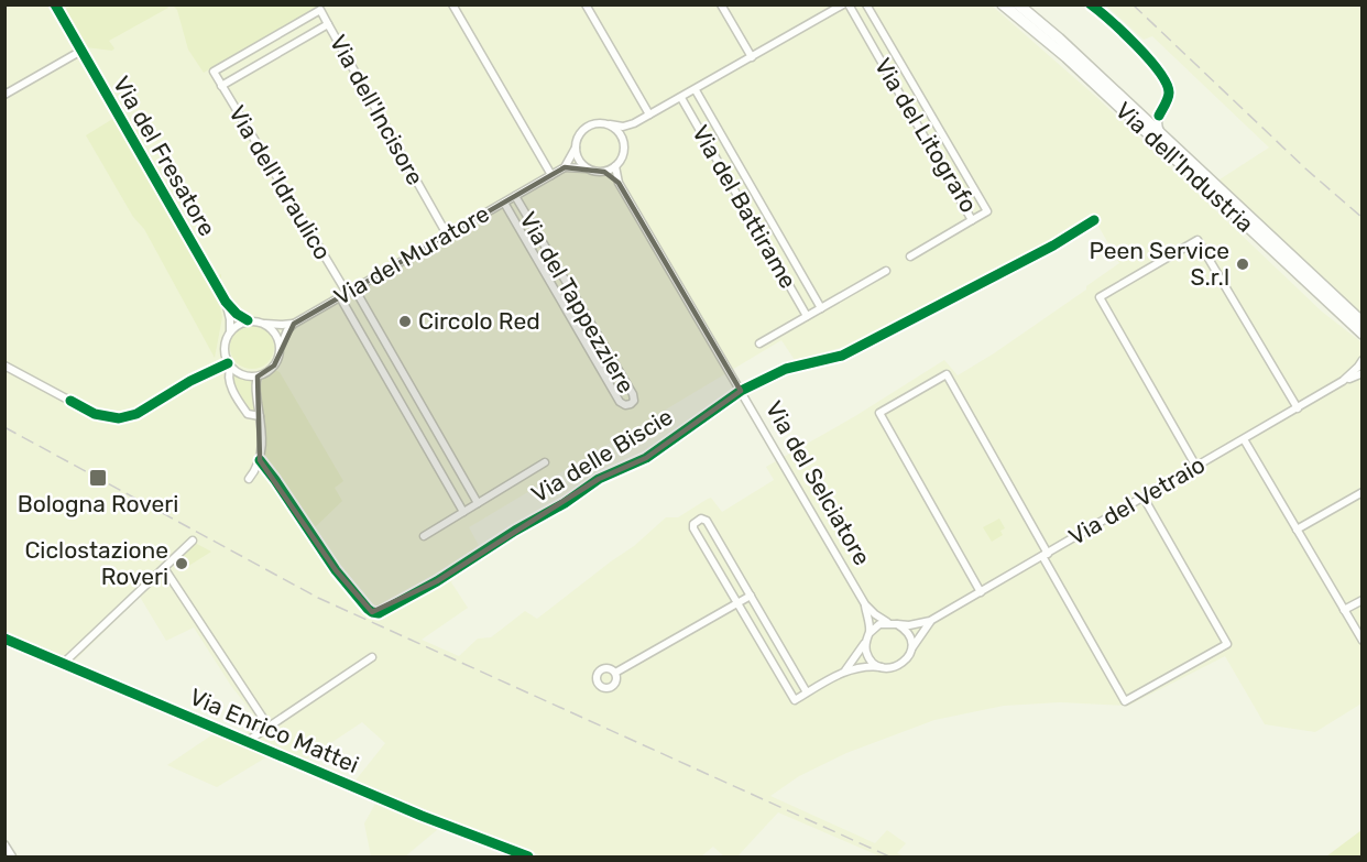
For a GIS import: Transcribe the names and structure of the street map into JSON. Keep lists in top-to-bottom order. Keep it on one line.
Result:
{"streets":{"main road":["Via dell'Industria","Via Enrico Mattei"],"street":["Via dell'Incisore","Via del Litografo","Via del Fresatore","Via dell'Idraulico","Via del Battirame","Via del Muratore","Via del Tappezziere","Via delle Biscie","Via del Selciatore","Via del Vetraio"]},"crossings":[["Via dell'Incisore","Via dell'Idraulico"],["Via dell'Incisore","Via del Muratore"],["Via dell'Idraulico","Via del Muratore"],["Via del Muratore","Via del Tappezziere"],["Via delle Biscie","Via del Selciatore"],["Via del Selciatore","Via del Vetraio"]],"places":{"other":["Peen Service S.r.l","Circolo Red","Ciclostazione Roveri"],"transit":["Bologna Roveri"]}}
